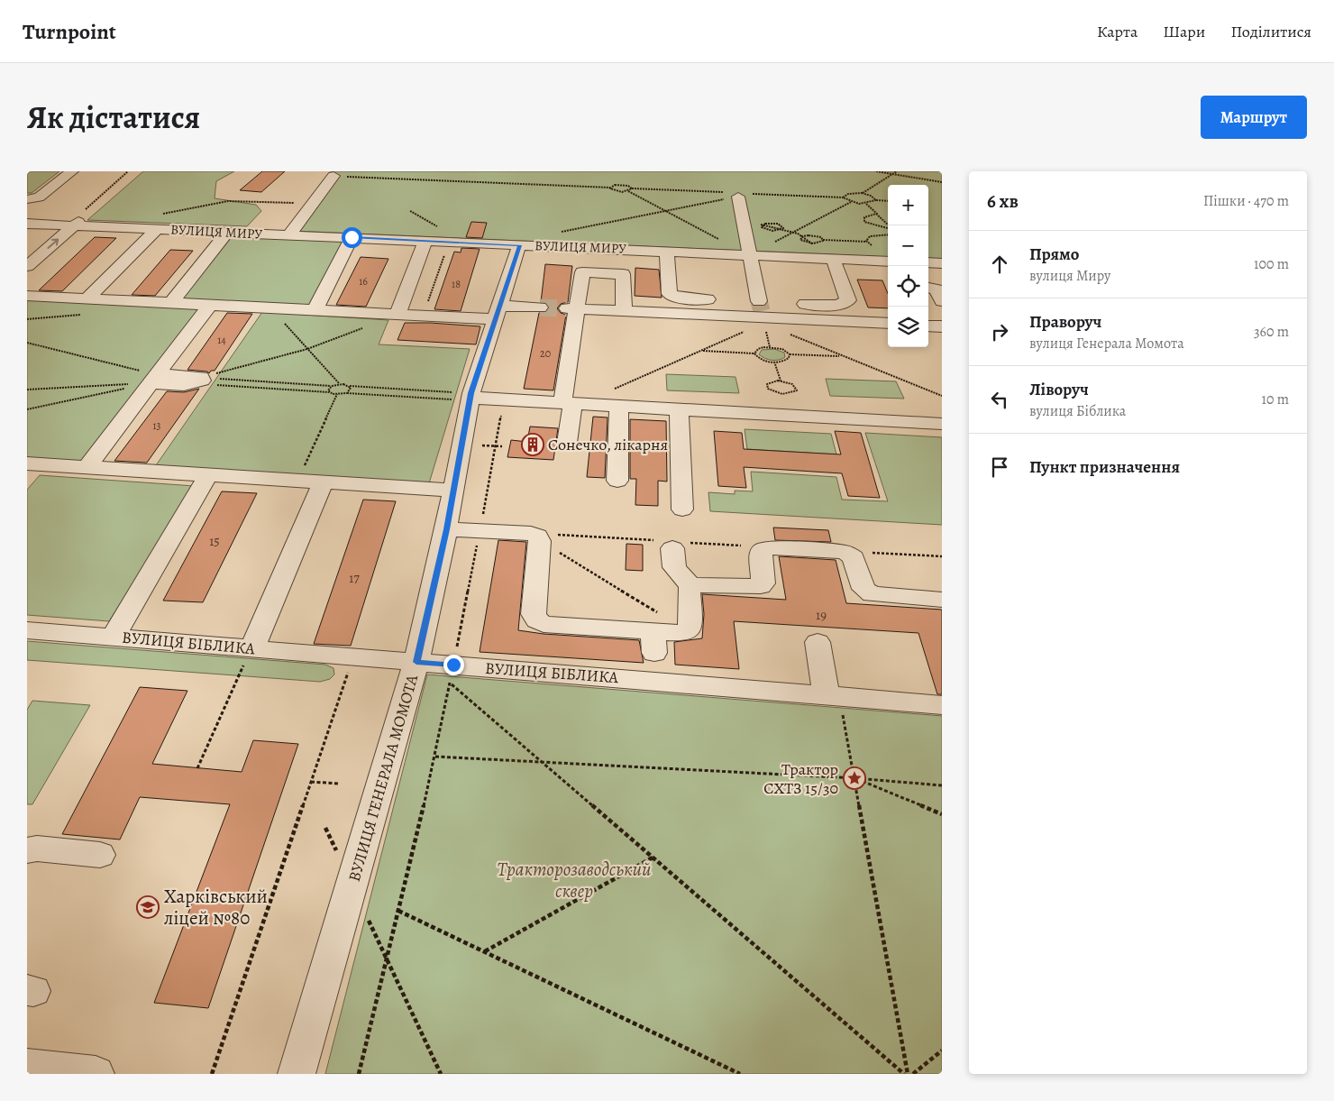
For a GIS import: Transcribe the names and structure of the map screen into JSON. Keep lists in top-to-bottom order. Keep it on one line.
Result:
{"streets":{"street":["ВУЛИЦЯ МИРУ","ВУЛИЦЯ БІБЛИКА","ВУЛИЦЯ ГЕНЕРАЛА МОМОТА"]},"crossings":[["ВУЛИЦЯ МИРУ","ВУЛИЦЯ ГЕНЕРАЛА МОМОТА"],["ВУЛИЦЯ БІБЛИКА","ВУЛИЦЯ ГЕНЕРАЛА МОМОТА"]],"parks":["Тракторозаводський сквер"],"places":{"building":["Сонечко, лікарня"],"place":["Трактор СХТЗ 15/30"],"school or university":["Харківський ліцей №80"]},"house_numbers":["16","18","14","20","13","15","17","19"],"page":{"header":"Turnpoint","nav":["Карта","Шари","Поділитися"],"title":"Як дістатися","buttons":"Маршрут","heading":["6 хв","Пішки · 470 m"],"map_buttons":["+","−"],"list":[["Прямо","вулиця Миру","100 m"],["Праворуч","вулиця Генерала Момота","360 m"],["Ліворуч","вулиця Біблика","10 m"],"Пункт призначення"]}}
